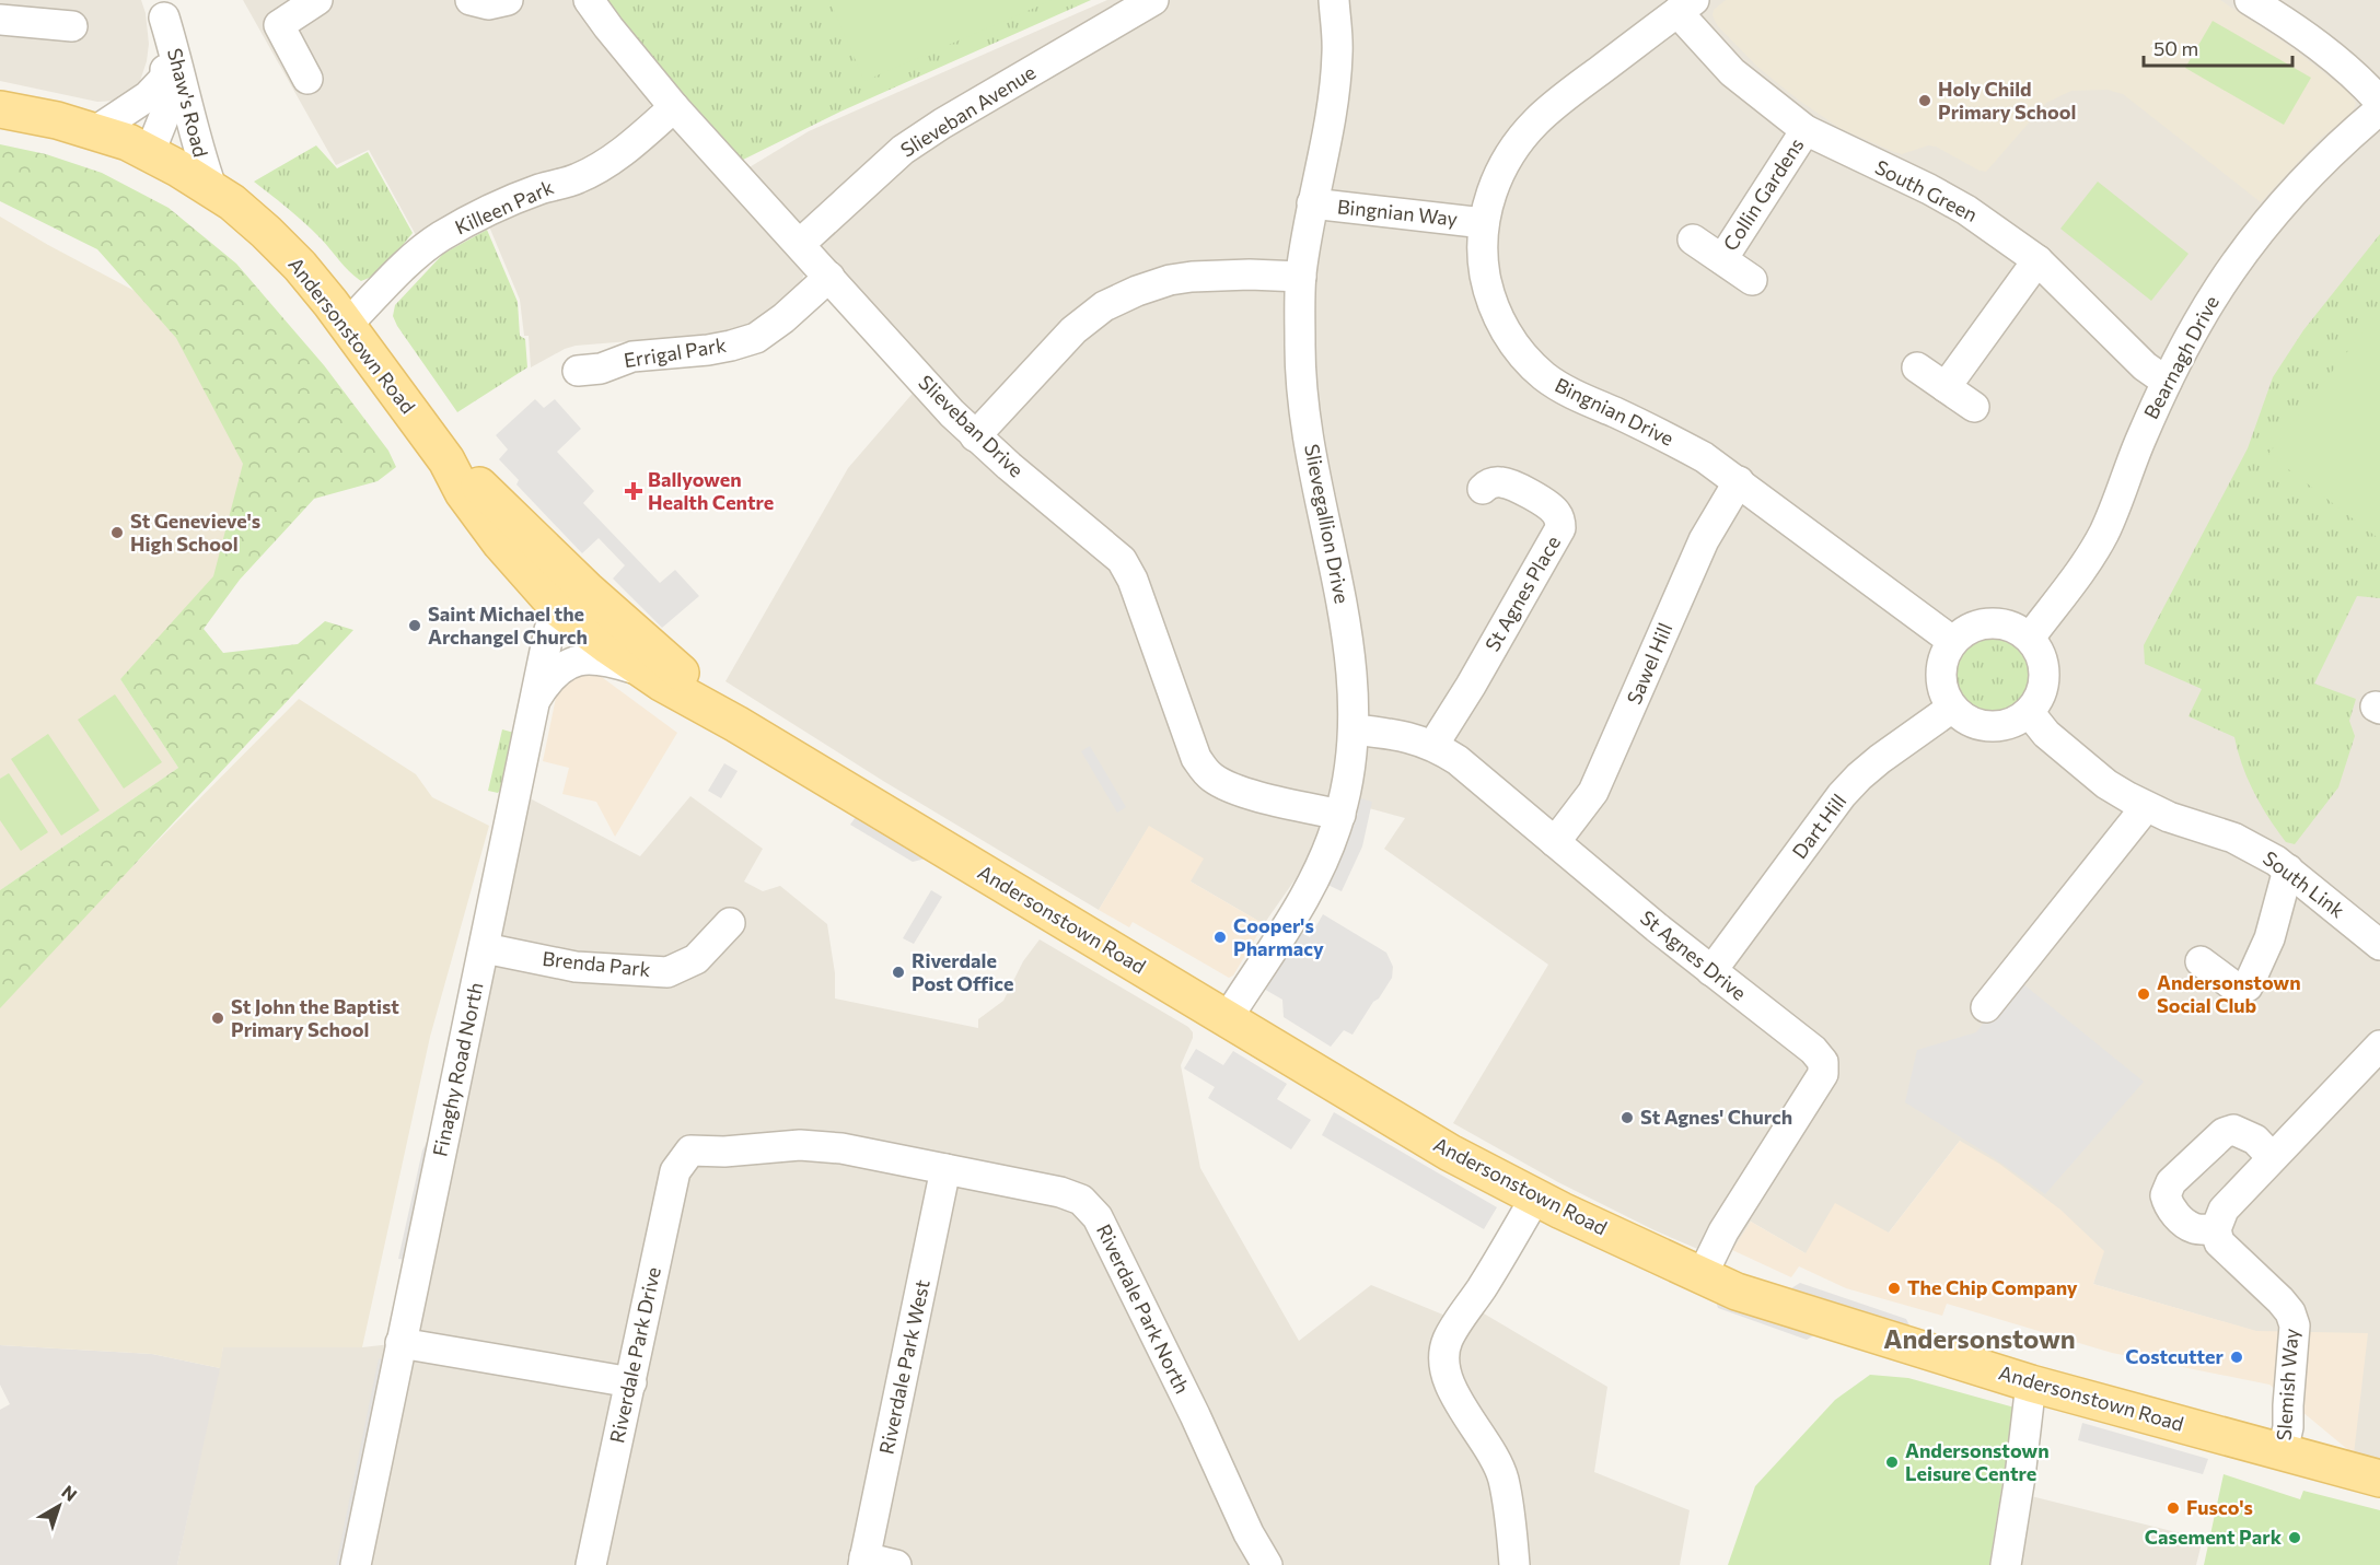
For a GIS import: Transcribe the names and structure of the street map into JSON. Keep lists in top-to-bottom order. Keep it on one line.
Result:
{"streets":{"main road":["Andersonstown Road"],"street":["Shaw's Road","Slieveban Avenue","South Green","Collin Gardens","Killeen Park","Bingnian Way","Errigal Park","Bearnagh Drive","Bingnian Drive","Slieveban Drive","Slievegallion Drive","St Agnes Place","Sawel Hill","Dart Hill","South Link","St Agnes Drive","Brenda Park","Finaghy Road North","Riverdale Park North","Riverdale Park Drive","Riverdale Park West","Slemish Way"]},"crossings":[["Shaw's Road","Andersonstown Road"],["Slieveban Avenue","Slieveban Drive"],["South Green","Collin Gardens"],["South Green","Bearnagh Drive"],["South Green","Bingnian Drive"],["Killeen Park","Andersonstown Road"],["Killeen Park","Slieveban Drive"],["Bingnian Way","Bingnian Drive"],["Bingnian Way","Slievegallion Drive"],["Andersonstown Road","Slievegallion Drive"],["Andersonstown Road","St Agnes Drive"],["Andersonstown Road","Finaghy Road North"],["Andersonstown Road","Slemish Way"],["Errigal Park","Slieveban Drive"],["Bearnagh Drive","Bingnian Drive"],["Bearnagh Drive","Dart Hill"],["Bearnagh Drive","South Link"],["Bingnian Drive","Sawel Hill"],["Bingnian Drive","Dart Hill"],["Bingnian Drive","South Link"],["Slieveban Drive","Slievegallion Drive"],["Slievegallion Drive","St Agnes Drive"],["St Agnes Place","St Agnes Drive"],["Sawel Hill","St Agnes Drive"],["Dart Hill","South Link"],["Dart Hill","St Agnes Drive"],["Brenda Park","Finaghy Road North"],["Riverdale Park North","Riverdale Park Drive"],["Riverdale Park North","Riverdale Park West"]],"districts":["Andersonstown"],"places":{"other":["Holy Child Primary School","St Genevieve's High School","Saint Michael the Archangel Church","Cooper's Pharmacy","Riverdale Post Office","Andersonstown Social Club","St John the Baptist Primary School","St Agnes' Church","The Chip Company","Costcutter","Andersonstown Leisure Centre","Fusco's","Casement Park"],"health":["Ballyowen Health Centre"]},"scale_bar":"50 m","north":"top right"}
